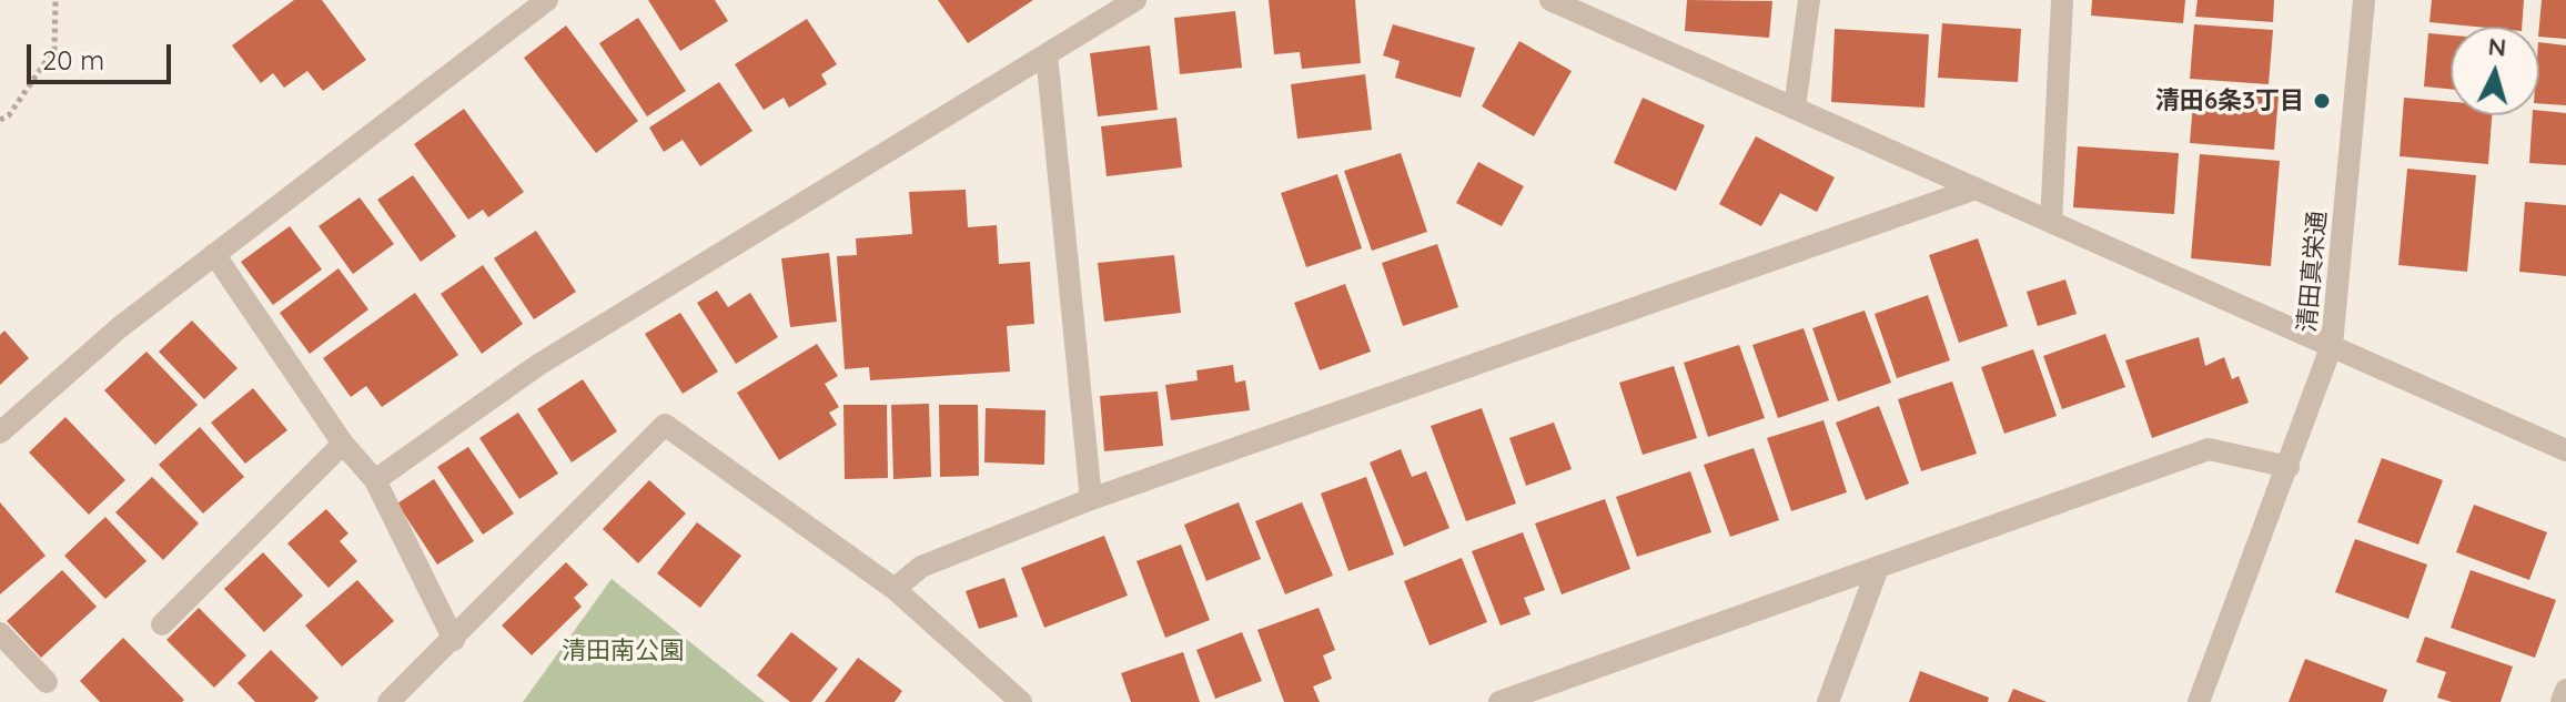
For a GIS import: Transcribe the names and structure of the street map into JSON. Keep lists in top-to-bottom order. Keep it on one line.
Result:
{"streets":{"street":["清田真栄通"]},"parks":["清田南公園"],"places":["清田6条3丁目"],"scale_bar":"20 m","north":"top"}
